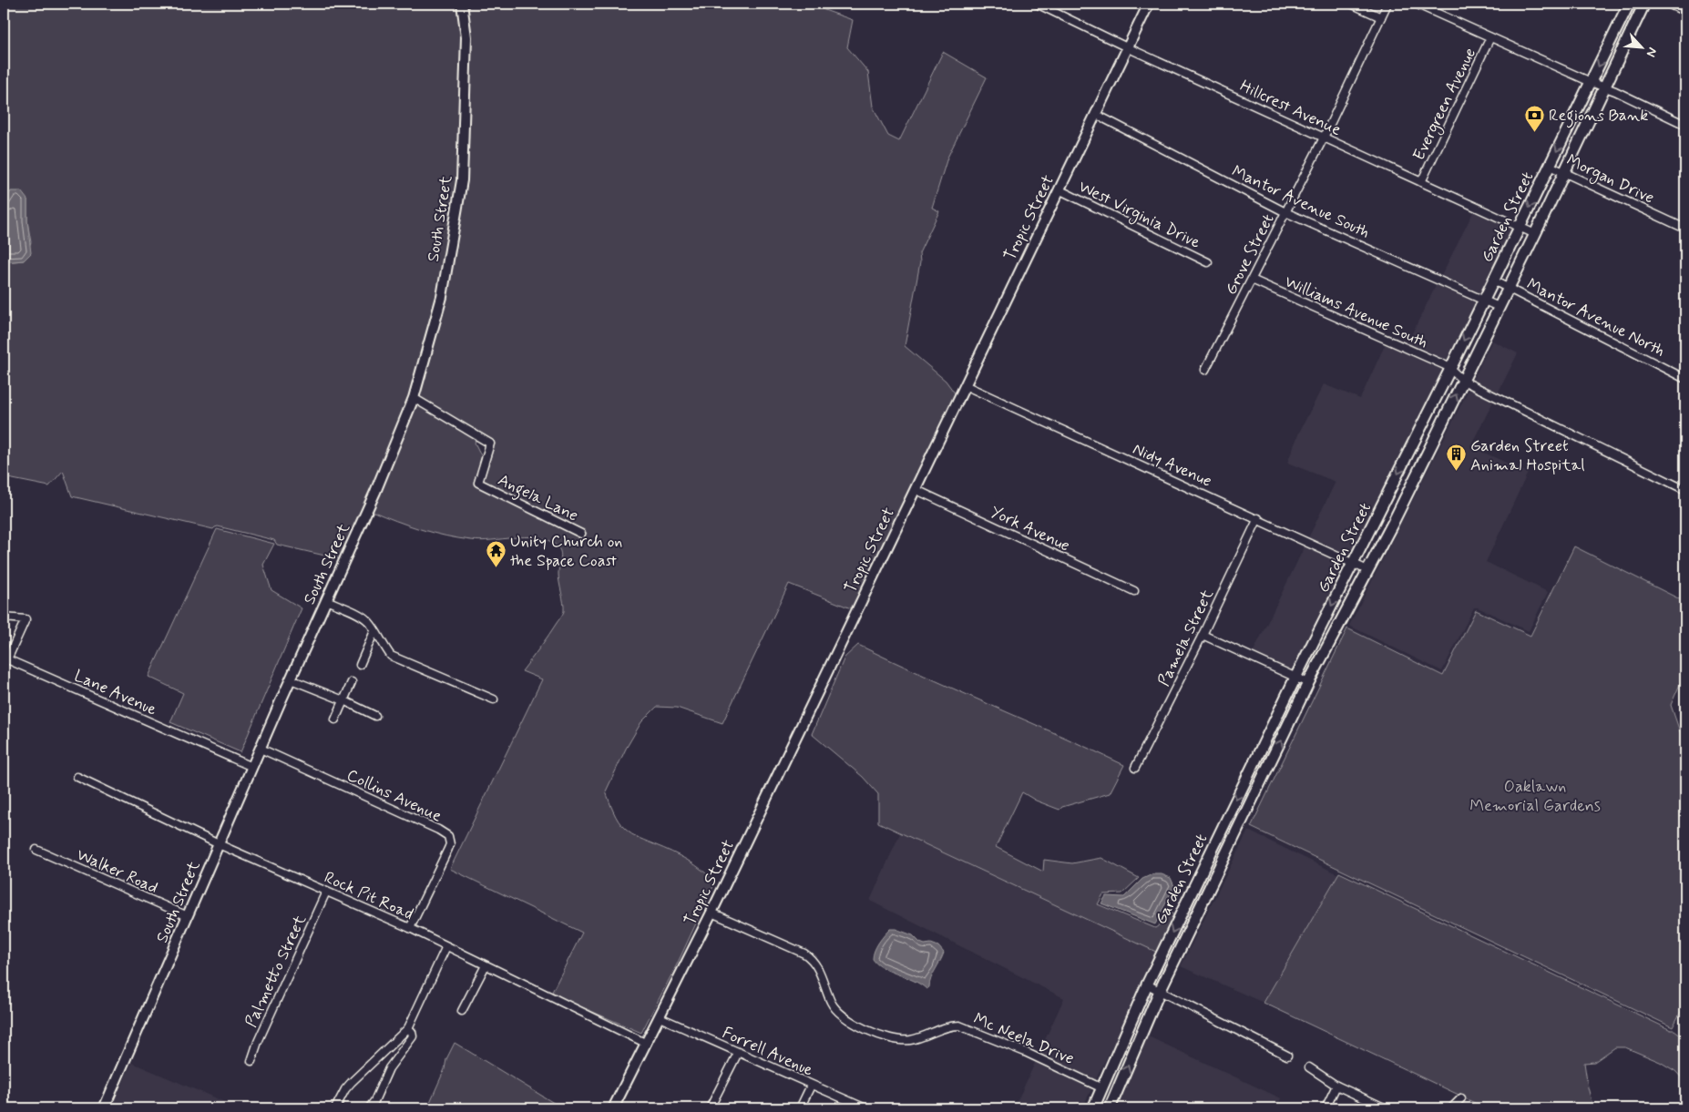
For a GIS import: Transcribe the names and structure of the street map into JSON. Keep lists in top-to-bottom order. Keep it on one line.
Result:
{"streets":{"main road":["Garden Street"],"street":["Evergreen Avenue","Hillcrest Avenue","Morgan Drive","Mantor Avenue South","West Virginia Drive","Tropic Street","South Street","Grove Street","Williams Avenue South","Mantor Avenue North","Nidy Avenue","Angela Lane","York Avenue","Pamela Street","Lane Avenue","Collins Avenue","Walker Road","Rock Pit Road","Palmetto Street","Mc Neela Drive","Forrell Avenue"]},"crossings":[["Evergreen Avenue","Hillcrest Avenue"],["Hillcrest Avenue","Garden Street"],["Hillcrest Avenue","Tropic Street"],["Hillcrest Avenue","Grove Street"],["Morgan Drive","Garden Street"],["Mantor Avenue South","Garden Street"],["Mantor Avenue South","Tropic Street"],["Mantor Avenue South","Grove Street"],["West Virginia Drive","Tropic Street"],["Garden Street","Williams Avenue South"],["Garden Street","Mantor Avenue North"],["Garden Street","Nidy Avenue"],["Garden Street","Mc Neela Drive"],["Tropic Street","Nidy Avenue"],["Tropic Street","York Avenue"],["Tropic Street","Rock Pit Road"],["Tropic Street","Mc Neela Drive"],["Tropic Street","Forrell Avenue"],["South Street","Angela Lane"],["South Street","Lane Avenue"],["South Street","Collins Avenue"],["South Street","Walker Road"],["South Street","Rock Pit Road"],["Grove Street","Williams Avenue South"],["Nidy Avenue","Pamela Street"],["Collins Avenue","Rock Pit Road"],["Rock Pit Road","Palmetto Street"]],"parks":["Oaklawn Memorial Gardens"],"places":{"bank":["Regions Bank"],"building":["Garden Street Animal Hospital"],"temple":["Unity Church on the Space Coast"]},"north":"bottom right"}
